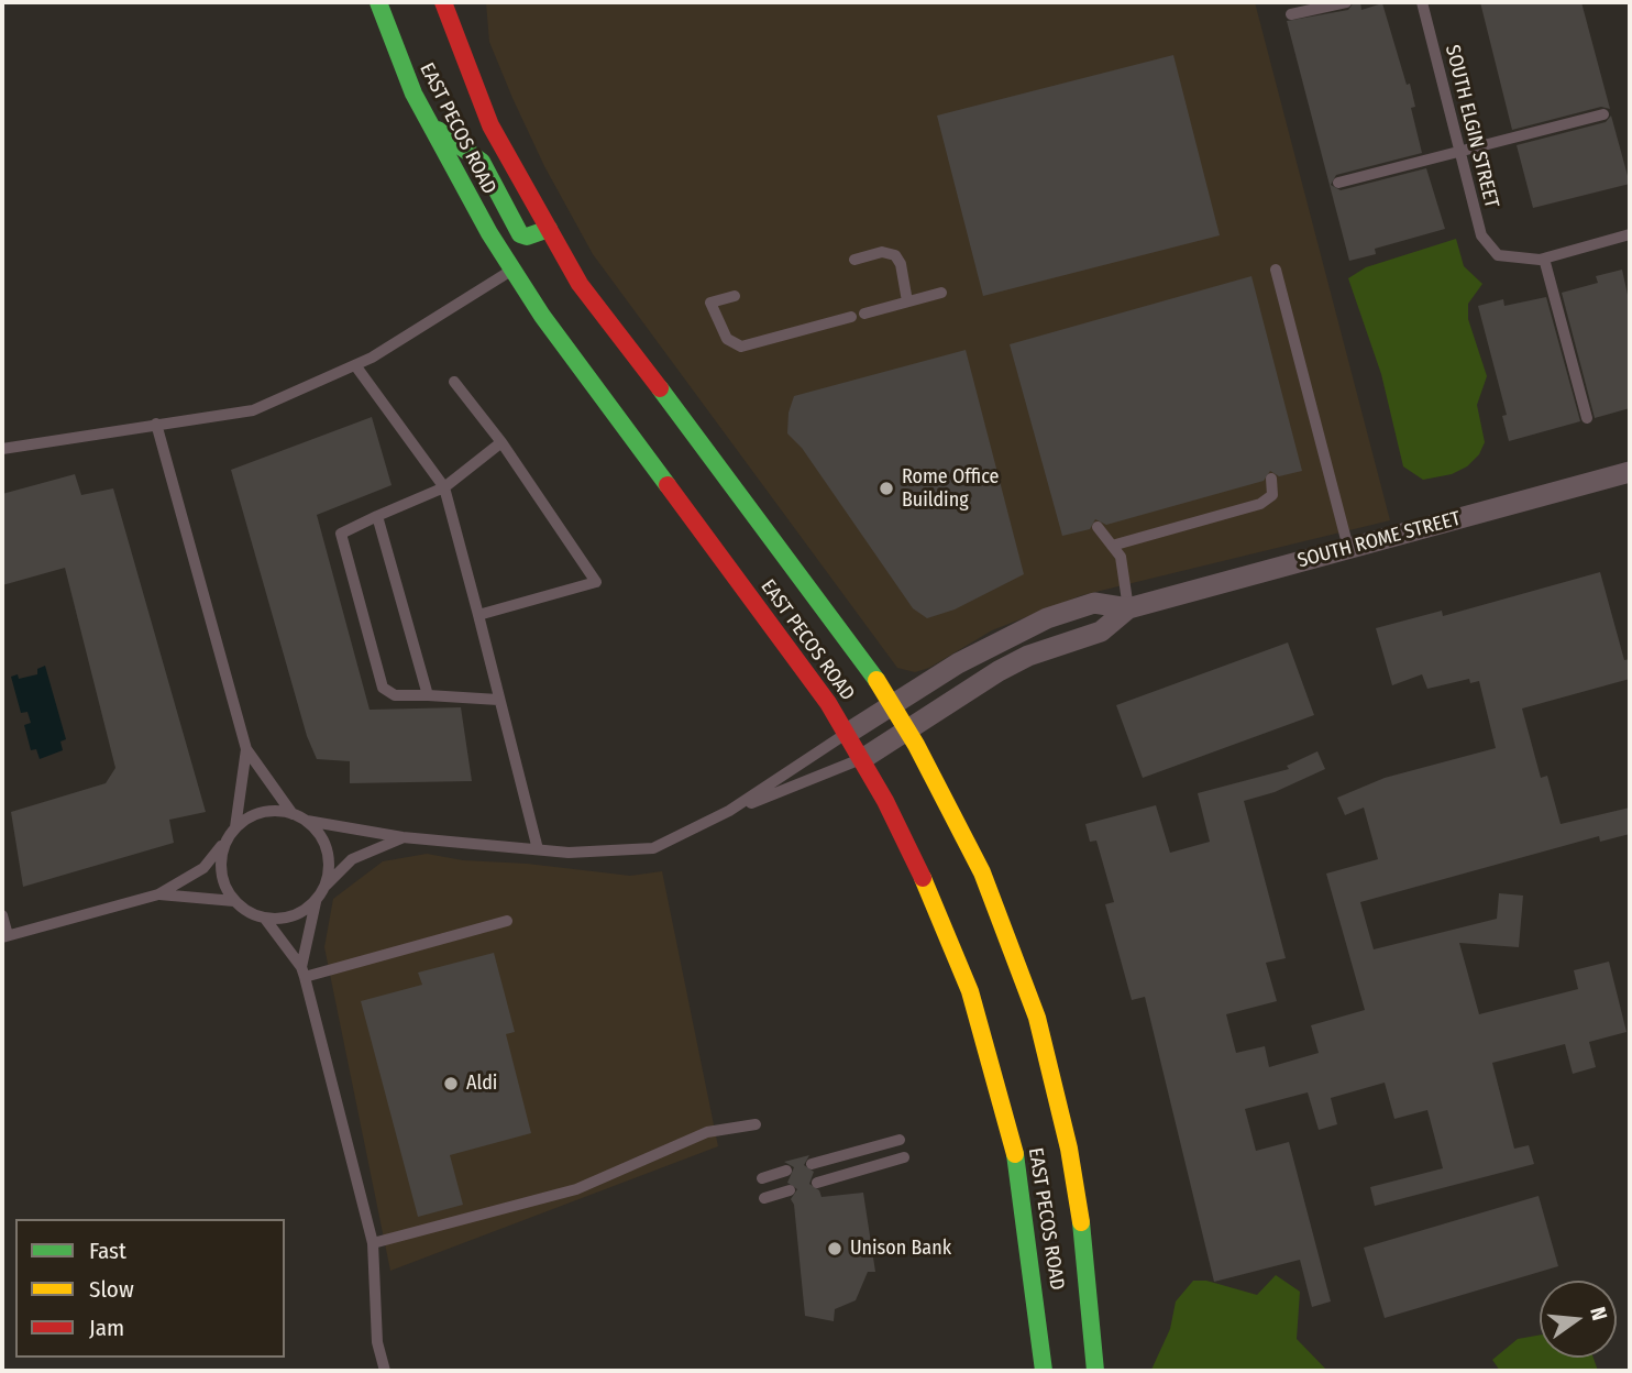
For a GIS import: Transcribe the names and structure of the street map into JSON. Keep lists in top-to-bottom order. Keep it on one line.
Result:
{"streets":{"main road":["EAST PECOS ROAD"],"street":["SOUTH ROME STREET"],"lane":["SOUTH ELGIN STREET"]},"crossings":[["EAST PECOS ROAD","SOUTH ROME STREET"]],"places":["Rome Office Building","Aldi","Unison Bank"],"legend":["Fast","Slow","Jam"],"north":"right"}
